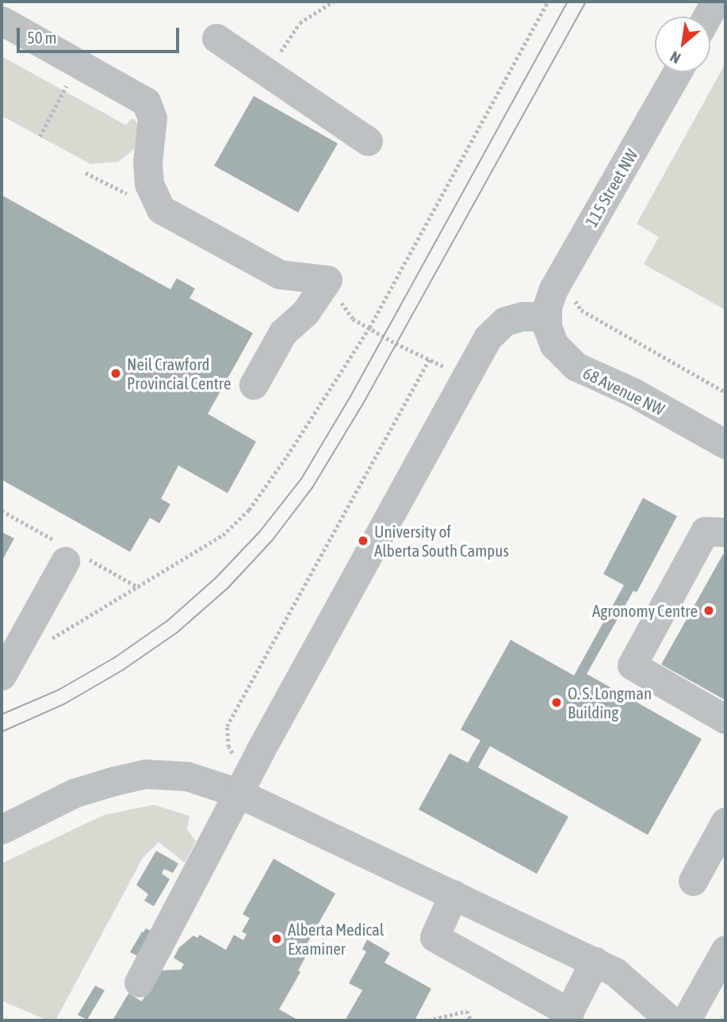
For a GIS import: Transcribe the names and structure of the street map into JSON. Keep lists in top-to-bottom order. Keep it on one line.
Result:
{"streets":{"street":["115 Street NW","68 Avenue NW"]},"crossings":[["115 Street NW","68 Avenue NW"]],"places":["Neil Crawford Provincial Centre","University of Alberta South Campus","Agronomy Centre","O. S. Longman Building","Alberta Medical Examiner"],"scale_bar":"50 m","north":"bottom left"}
